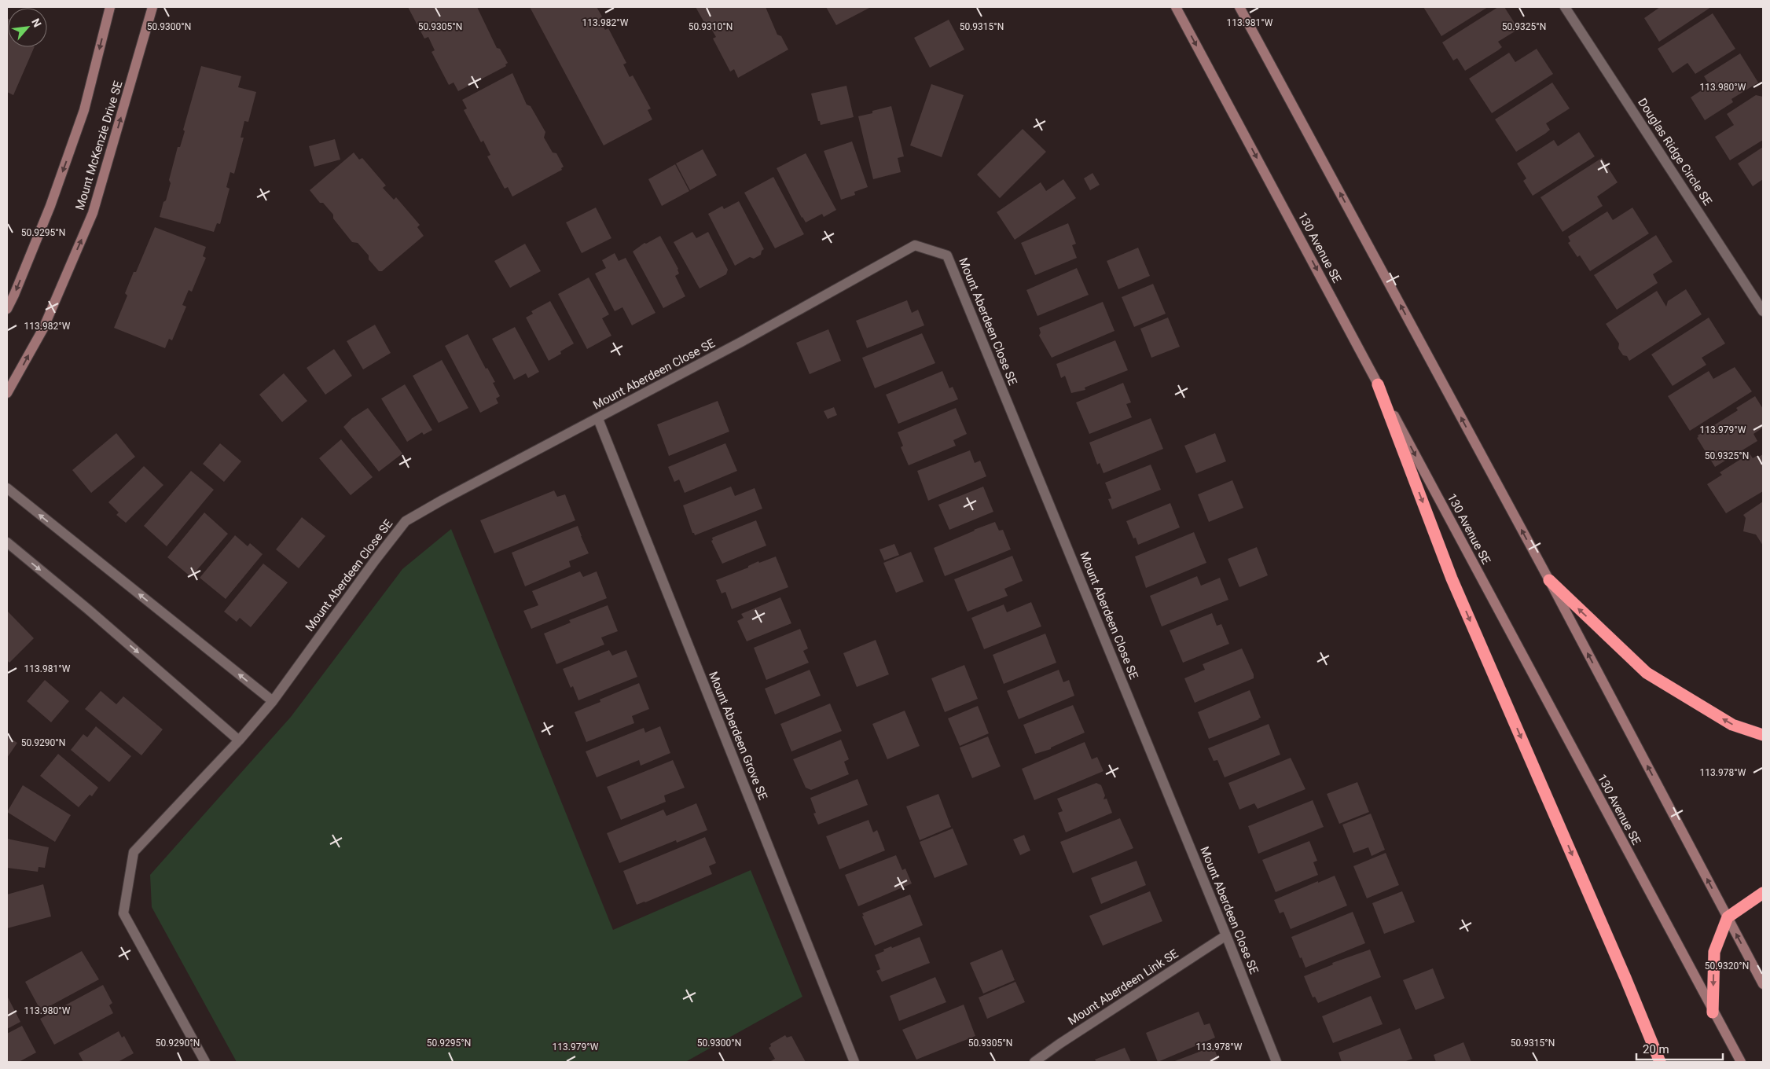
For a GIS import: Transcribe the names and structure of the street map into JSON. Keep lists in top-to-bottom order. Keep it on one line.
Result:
{"streets":{"street":["Mount McKenzie Drive SE","Douglas Ridge Circle SE","130 Avenue SE","Mount Aberdeen Close SE","Mount Aberdeen Grove SE","Mount Aberdeen Link SE"]},"crossings":[["Mount Aberdeen Close SE","Mount Aberdeen Grove SE"],["Mount Aberdeen Close SE","Mount Aberdeen Link SE"]],"scale_bar":"20 m","north":"top right","coordinates":["113.982°W","113.981°W","50.9300°N","50.9305°N","50.9310°N","50.9315°N","50.9325°N","113.980°W","50.9295°N","113.979°W","50.9290°N","113.978°W","50.9320°N"]}
